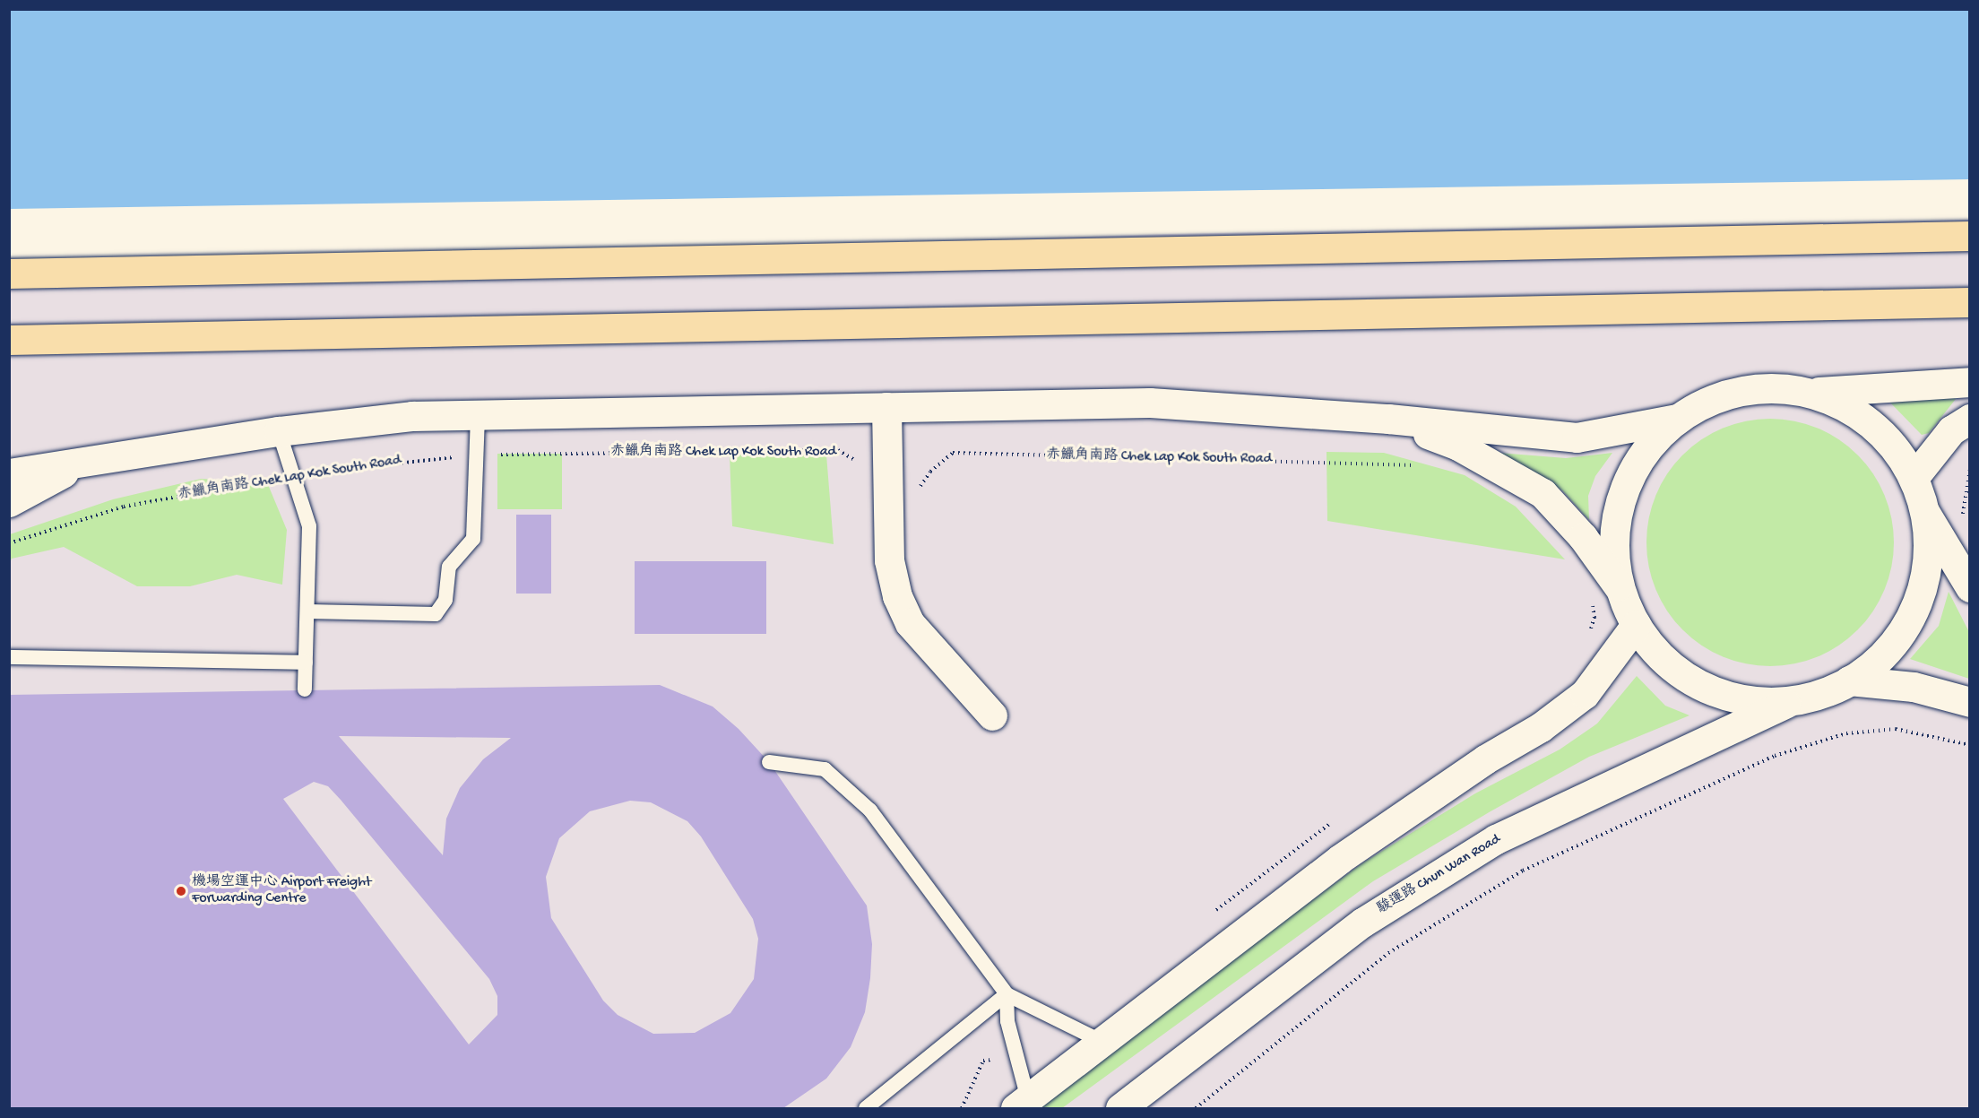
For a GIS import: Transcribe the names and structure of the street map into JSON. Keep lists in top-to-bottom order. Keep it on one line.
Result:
{"streets":{"street":["駿運路 Chun Wan Road"],"path":["赤鱲角南路 Chek Lap Kok South Road"]},"places":["機場空運中心 Airport Freight Forwarding Centre"]}
